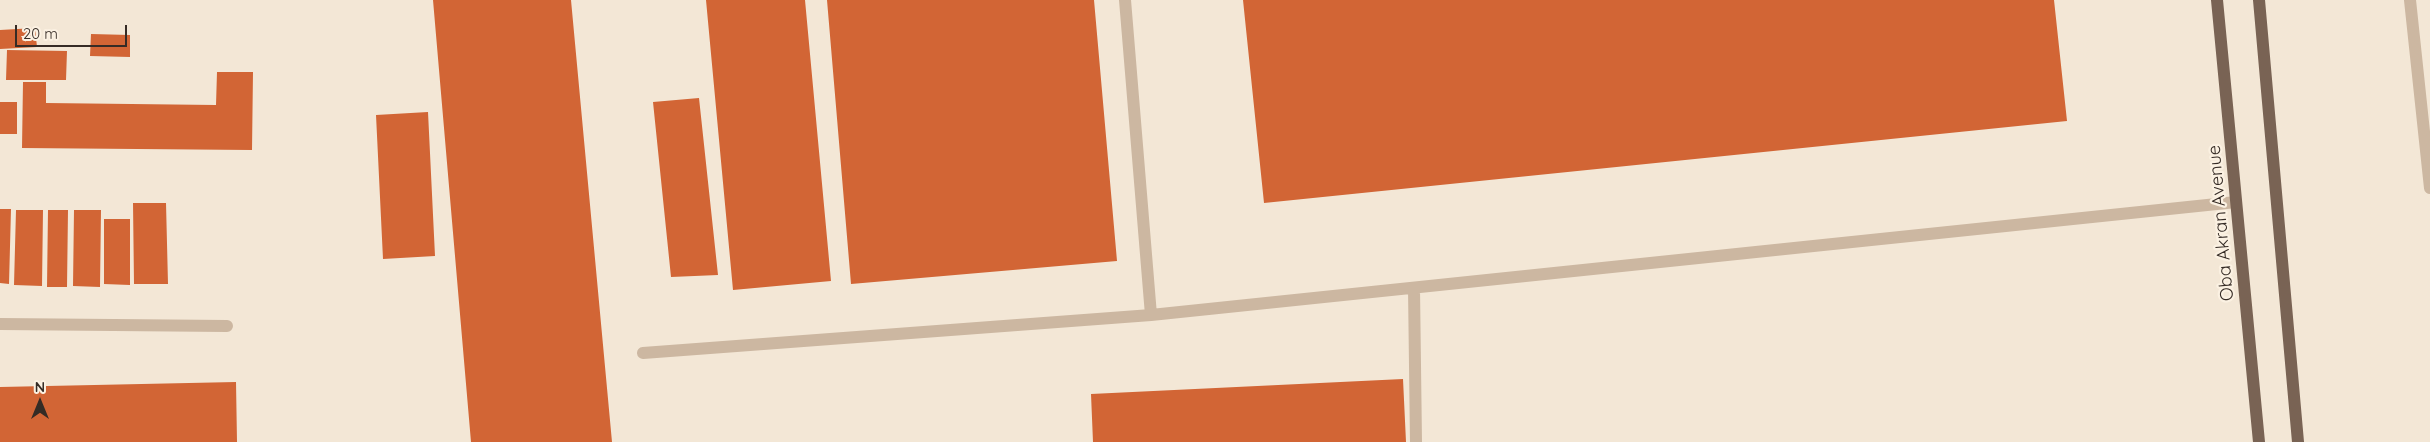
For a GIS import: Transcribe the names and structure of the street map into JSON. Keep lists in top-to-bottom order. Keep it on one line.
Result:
{"streets":{"main road":["Oba Akran Avenue"]},"scale_bar":"20 m","north":"top"}
